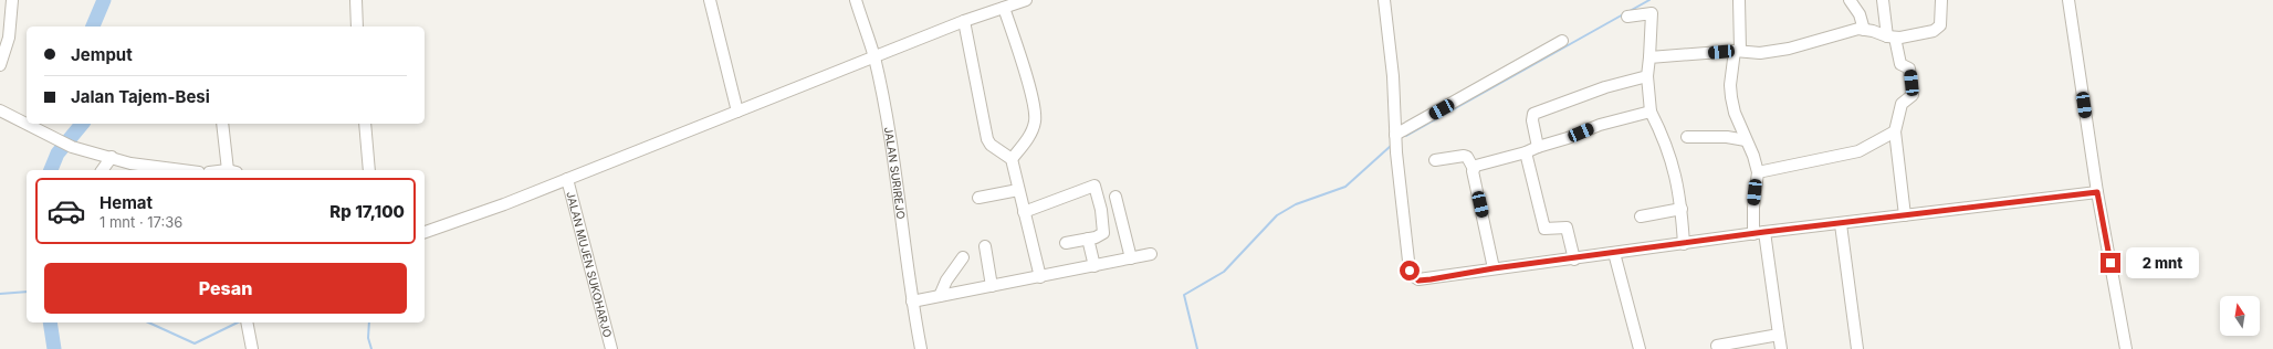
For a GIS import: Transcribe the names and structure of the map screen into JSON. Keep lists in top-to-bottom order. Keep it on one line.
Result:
{"streets":{"street":["JALAN SURIREJO","JALAN MUJEN SUKOHARJO"]},"north":"top","page":{"banner":["Jemput","Jalan Tajem-Besi"],"list":[{"name":"Hemat","note":"1 mnt · 17:36","value":"Rp 17,100"}],"bubble":"2 mnt","buttons":"Pesan"}}
